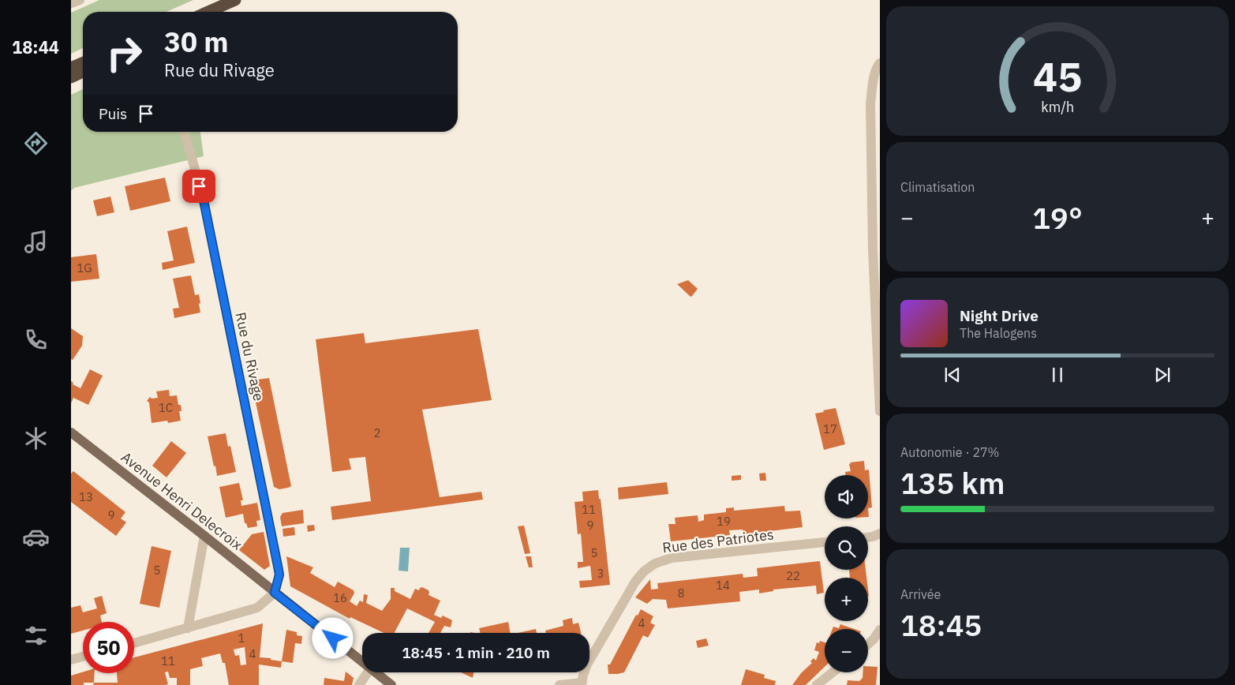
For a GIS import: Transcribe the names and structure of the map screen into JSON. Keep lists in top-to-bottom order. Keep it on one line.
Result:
{"streets":{"main road":["Avenue Henri Delecroix"],"street":["Rue du Rivage","Rue des Patriotes"]},"crossings":[["Rue du Rivage","Avenue Henri Delecroix"]],"house_numbers":["1G","1C","17","2","13","11","9","19","9","5","5","3","22","14","8","16","4","1","4","11"],"page":{"tabs":"18:44","turn":["30 m","Rue du Rivage"],"then":"Puis","tile":["Climatisation",["Autonomie · 27%","135 km"],["Arrivée","18:45"]],"heat":["−","19°","+"],"song":["Night Drive","The Halogens"],"map_buttons":["+","−"],"limit":"50","trip":"18:45 · 1 min · 210 m","gauge":["45","km/h"]}}
